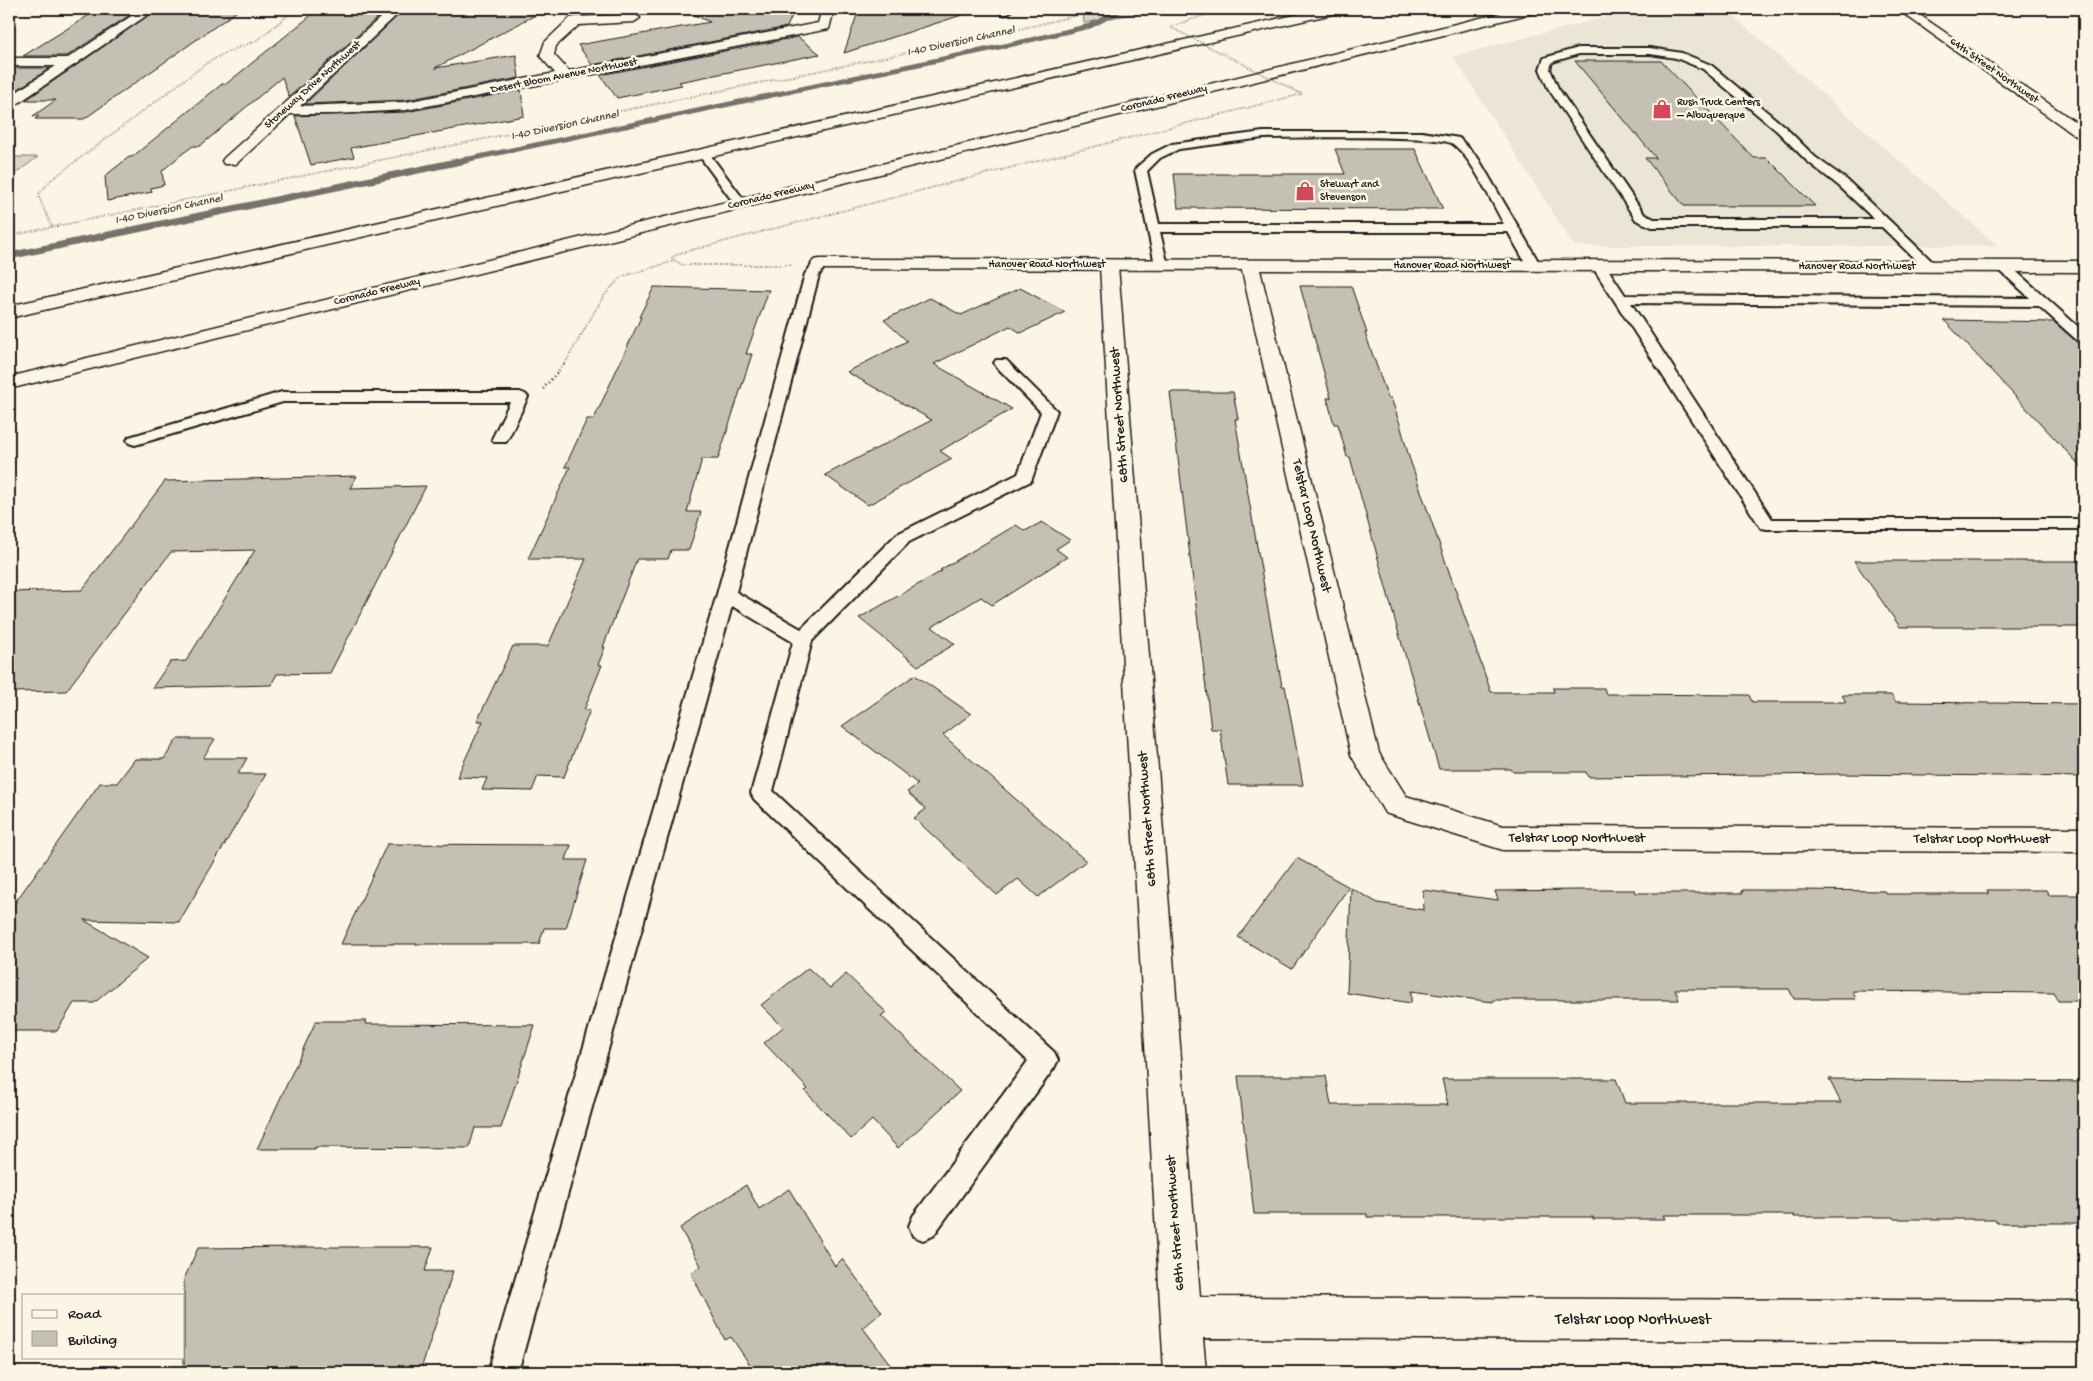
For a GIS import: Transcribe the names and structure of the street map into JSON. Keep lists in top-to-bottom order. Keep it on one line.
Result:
{"streets":{"main road":["64th Street Northwest","Desert Bloom Avenue Northwest","Stoneway Drive Northwest","Coronado Freeway","Hanover Road Northwest","68th Street Northwest","Telstar Loop Northwest"]},"crossings":[["Desert Bloom Avenue Northwest","Stoneway Drive Northwest"],["Hanover Road Northwest","68th Street Northwest"],["Hanover Road Northwest","Telstar Loop Northwest"],["68th Street Northwest","Telstar Loop Northwest"]],"water":["I-40 Diversion Channel"],"places":{"shop":["Rush Truck Centers – Albuquerque","Stewart and Stevenson"]},"legend":["Road","Building"]}
